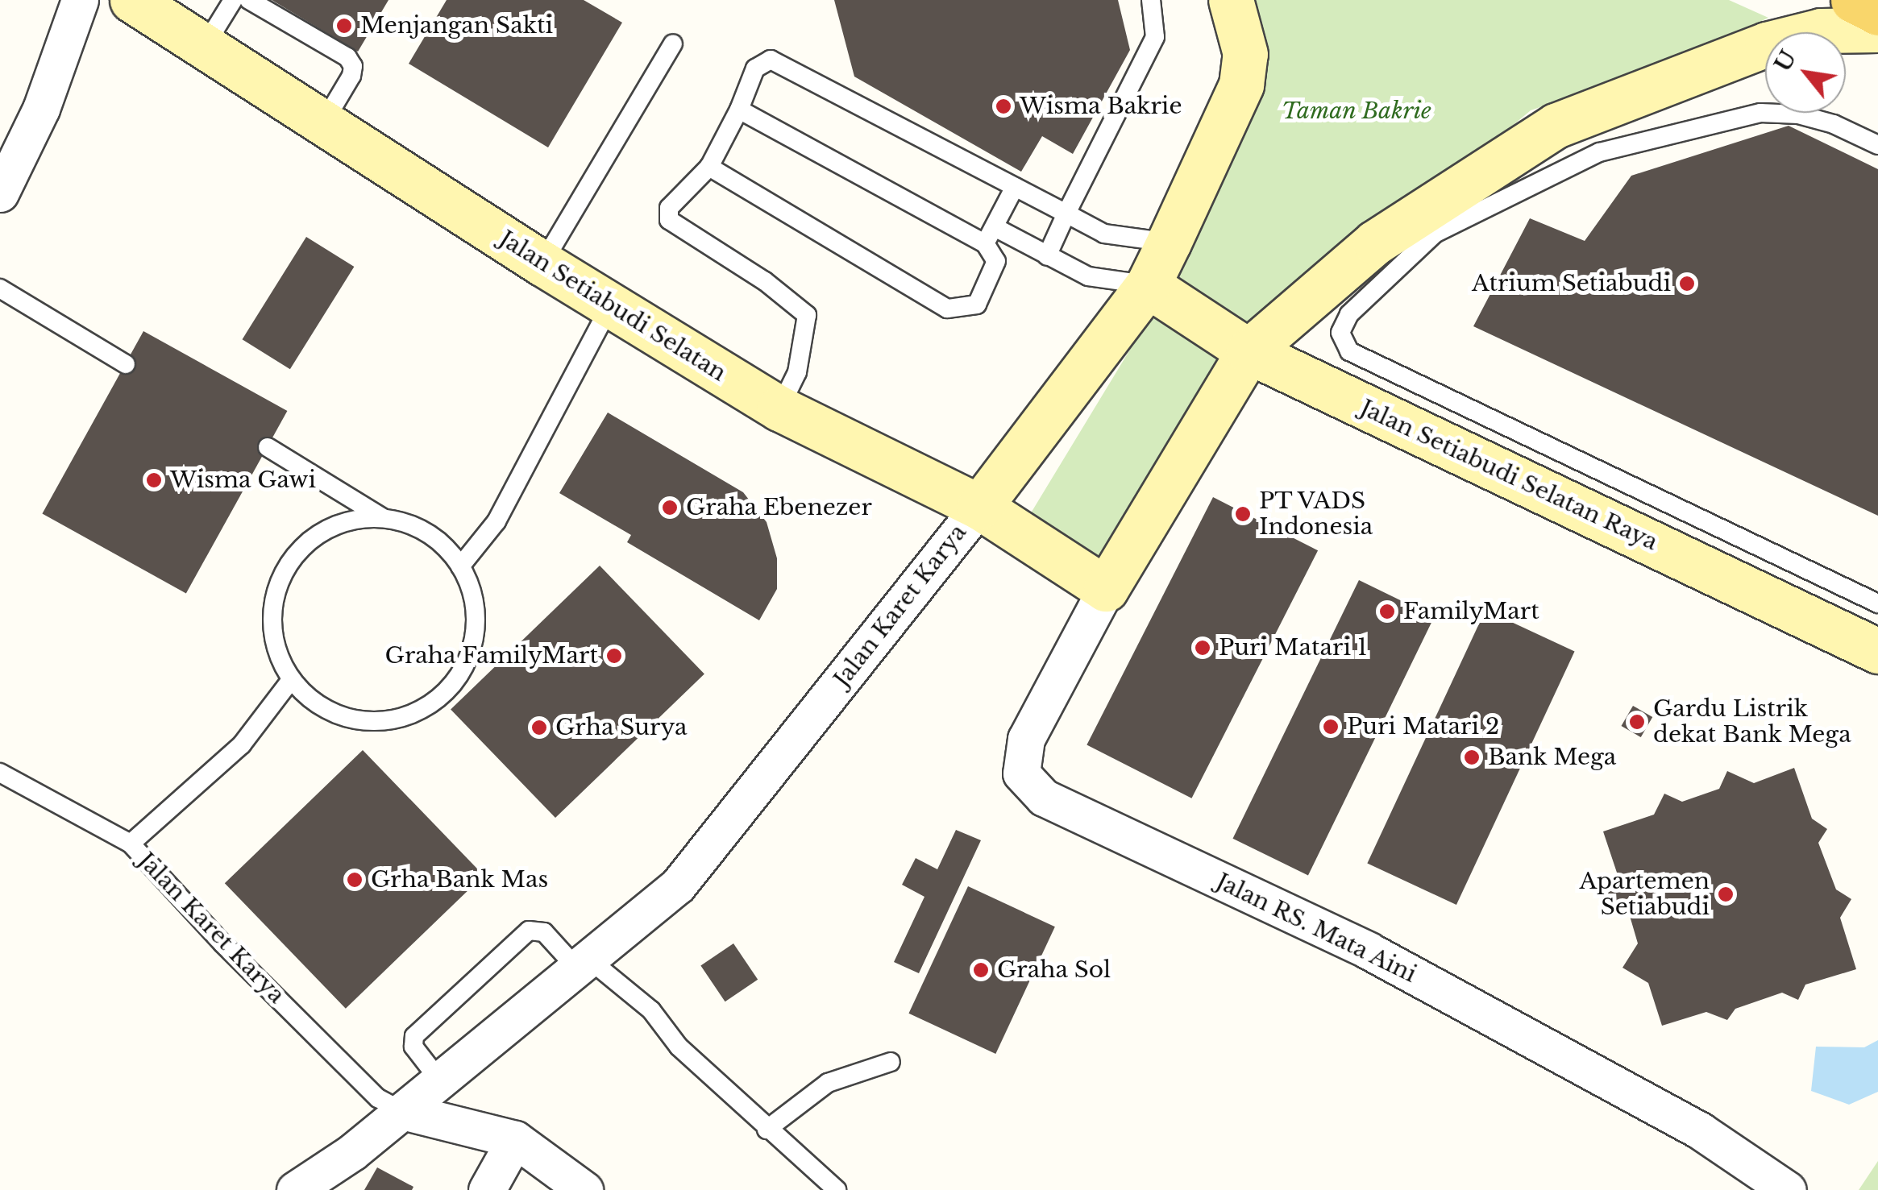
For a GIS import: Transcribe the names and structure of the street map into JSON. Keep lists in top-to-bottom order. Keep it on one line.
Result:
{"streets":{"street":["Jalan Setiabudi Selatan","Jalan Setiabudi Selatan Raya","Jalan Karet Karya","Jalan RS. Mata Aini"]},"crossings":[["Jalan Setiabudi Selatan","Jalan Karet Karya"],["Jalan Setiabudi Selatan","Jalan RS. Mata Aini"],["Jalan Setiabudi Selatan Raya","Jalan Karet Karya"]],"parks":["Taman Bakrie"],"places":["Menjangan Sakti","Wisma Bakrie","Atrium Setiabudi","Wisma Gawi","Graha Ebenezer","PT VADS Indonesia","FamilyMart","Puri Matari 1","Graha FamilyMart","Gardu Listrik dekat Bank Mega","Puri Matari 2","Grha Surya","Bank Mega","Grha Bank Mas","Apartemen Setiabudi","Graha Sol"],"north":"top left"}
